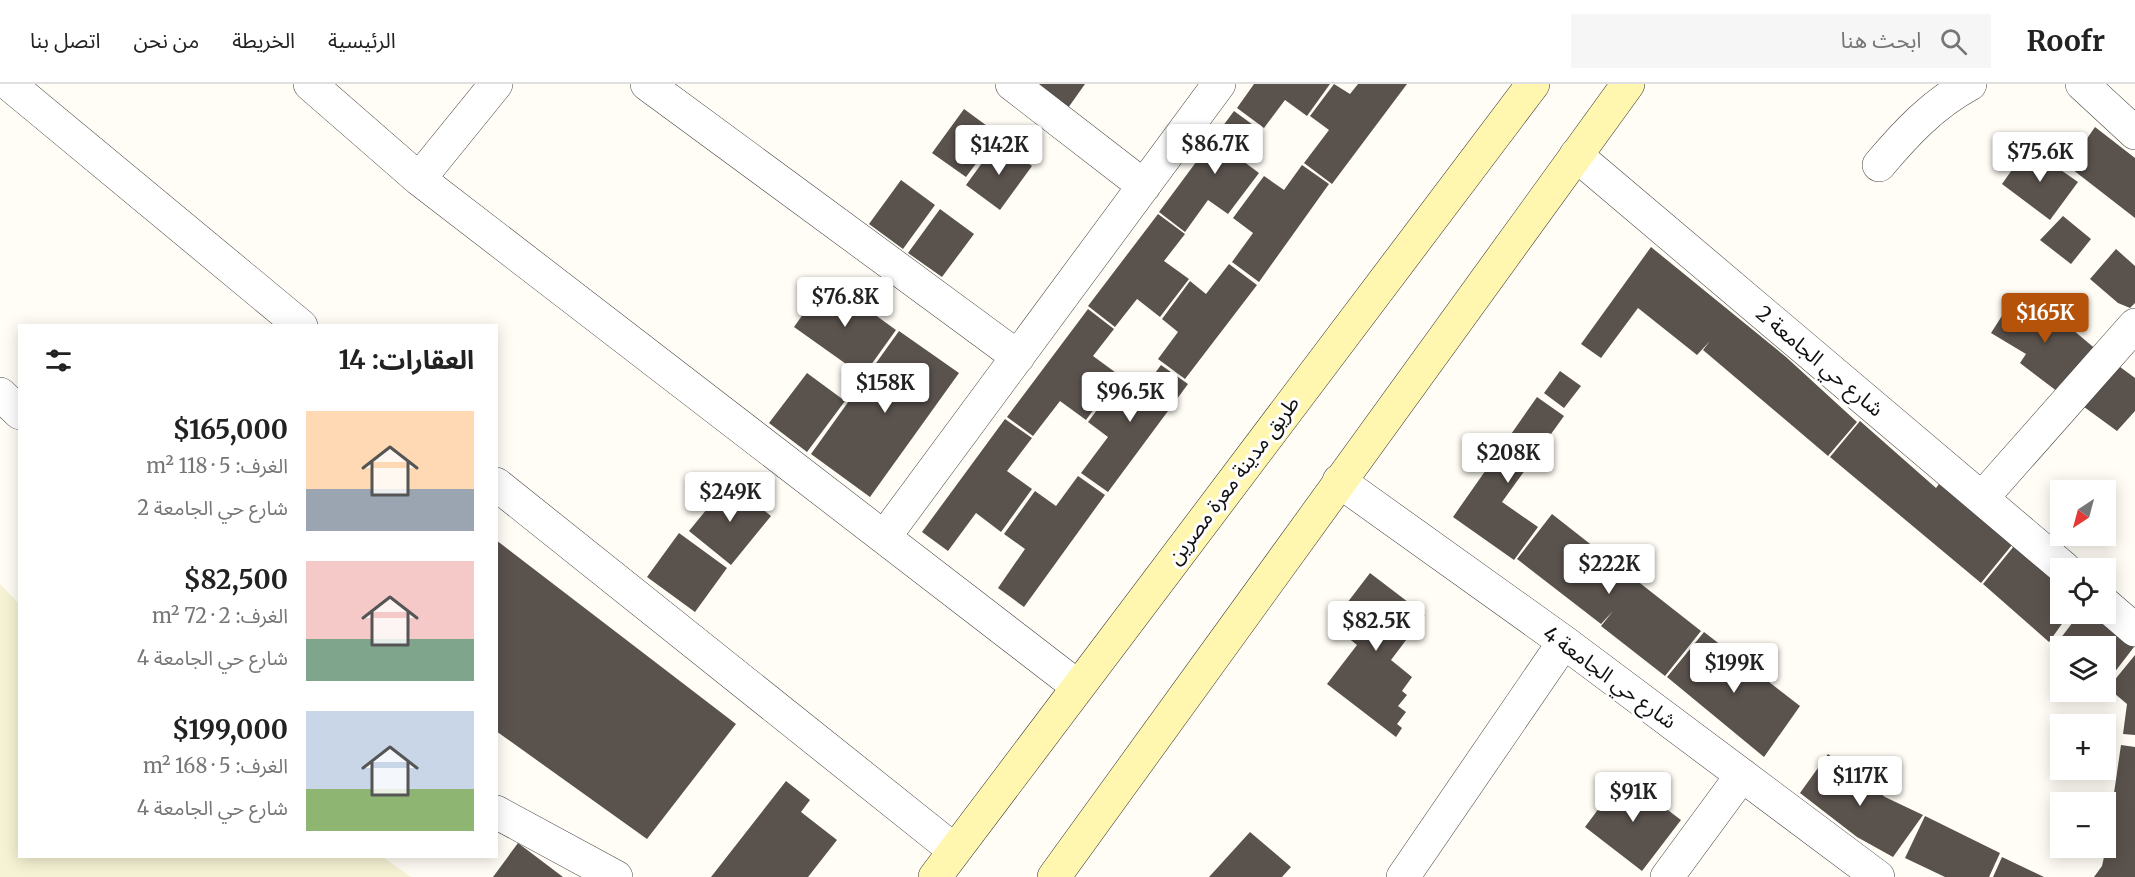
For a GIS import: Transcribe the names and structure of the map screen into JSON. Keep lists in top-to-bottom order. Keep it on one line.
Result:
{"streets":{"main road":["طريق مدينة معرة مصرين"],"street":["شارع حي الجامعة 2","شارع حي الجامعة 4"]},"north":"bottom left","page":{"header":"Roofr","search":"ابحث هنا","nav":["الرئيسية","الخريطة","من نحن","اتصل بنا"],"price":["$86.7K","$142K","$75.6K","$76.8K","$165K","$158K","$96.5K","$208K","$249K","$222K","$82.5K","$199K","$117K","$91K"],"heading":"العقارات: 14","list":[{"name":"$165,000","note":"الغرف: 5 · 118 m² · شارع حي الجامعة 2"},{"name":"$82,500","note":"الغرف: 2 · 72 m² · شارع حي الجامعة 4"},{"name":"$199,000","note":"الغرف: 5 · 168 m² · شارع حي الجامعة 4"}],"map_buttons":["+","−"]}}
